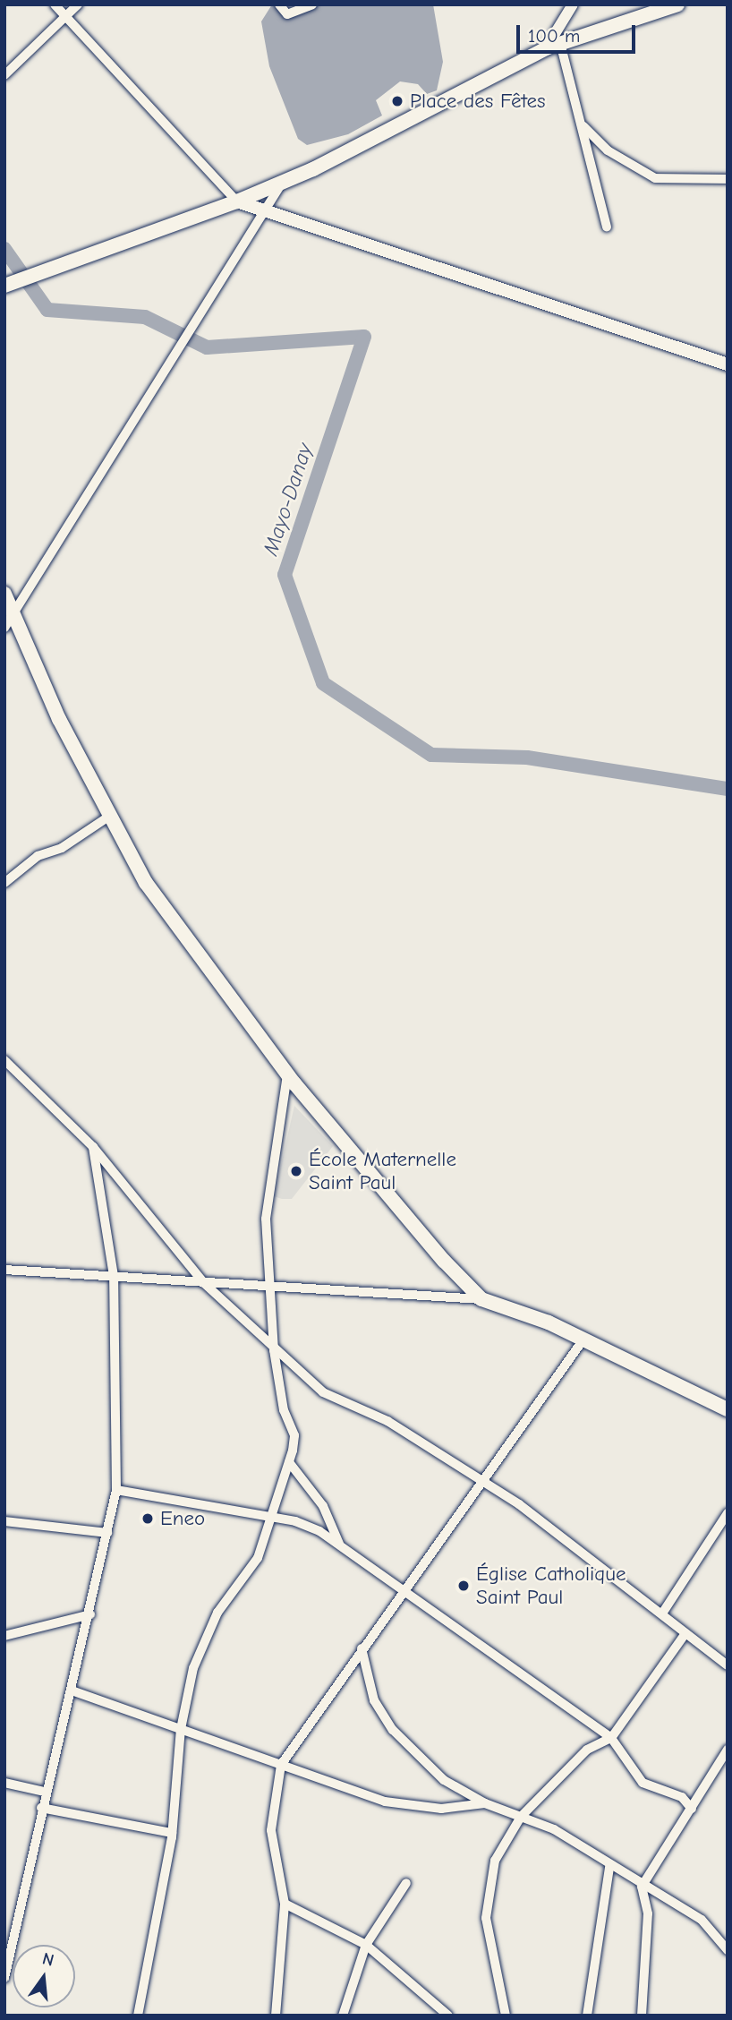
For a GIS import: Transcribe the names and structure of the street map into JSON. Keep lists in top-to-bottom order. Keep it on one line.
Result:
{"water":["Mayo-Danay"],"places":["Place des Fêtes","École Maternelle Saint Paul","Eneo","Église Catholique Saint Paul"],"scale_bar":"100 m","north":"top"}
